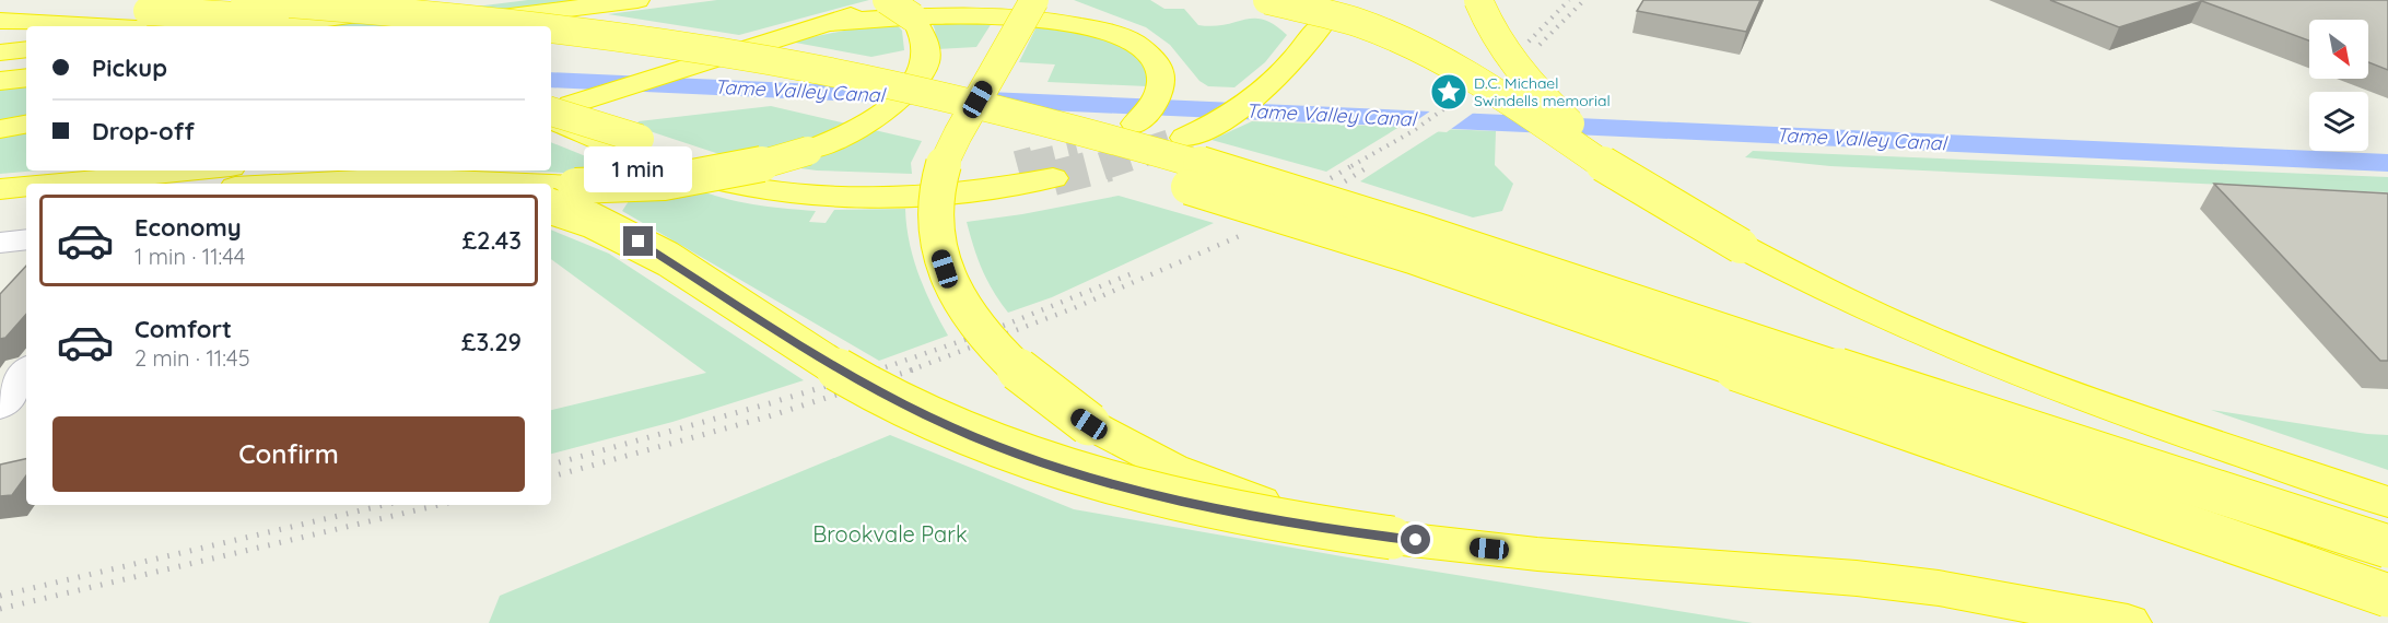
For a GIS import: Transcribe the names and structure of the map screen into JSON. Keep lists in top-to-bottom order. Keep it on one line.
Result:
{"water":["Tame Valley Canal"],"parks":["Brookvale Park"],"places":{"place":["D.C. Michael Swindells memorial"]},"north":"bottom right","page":{"banner":["Pickup","Drop-off"],"bubble":"1 min","list":[{"name":"Economy","note":"1 min · 11:44","value":"£2.43"},{"name":"Comfort","note":"2 min · 11:45","value":"£3.29"}],"buttons":"Confirm"}}
